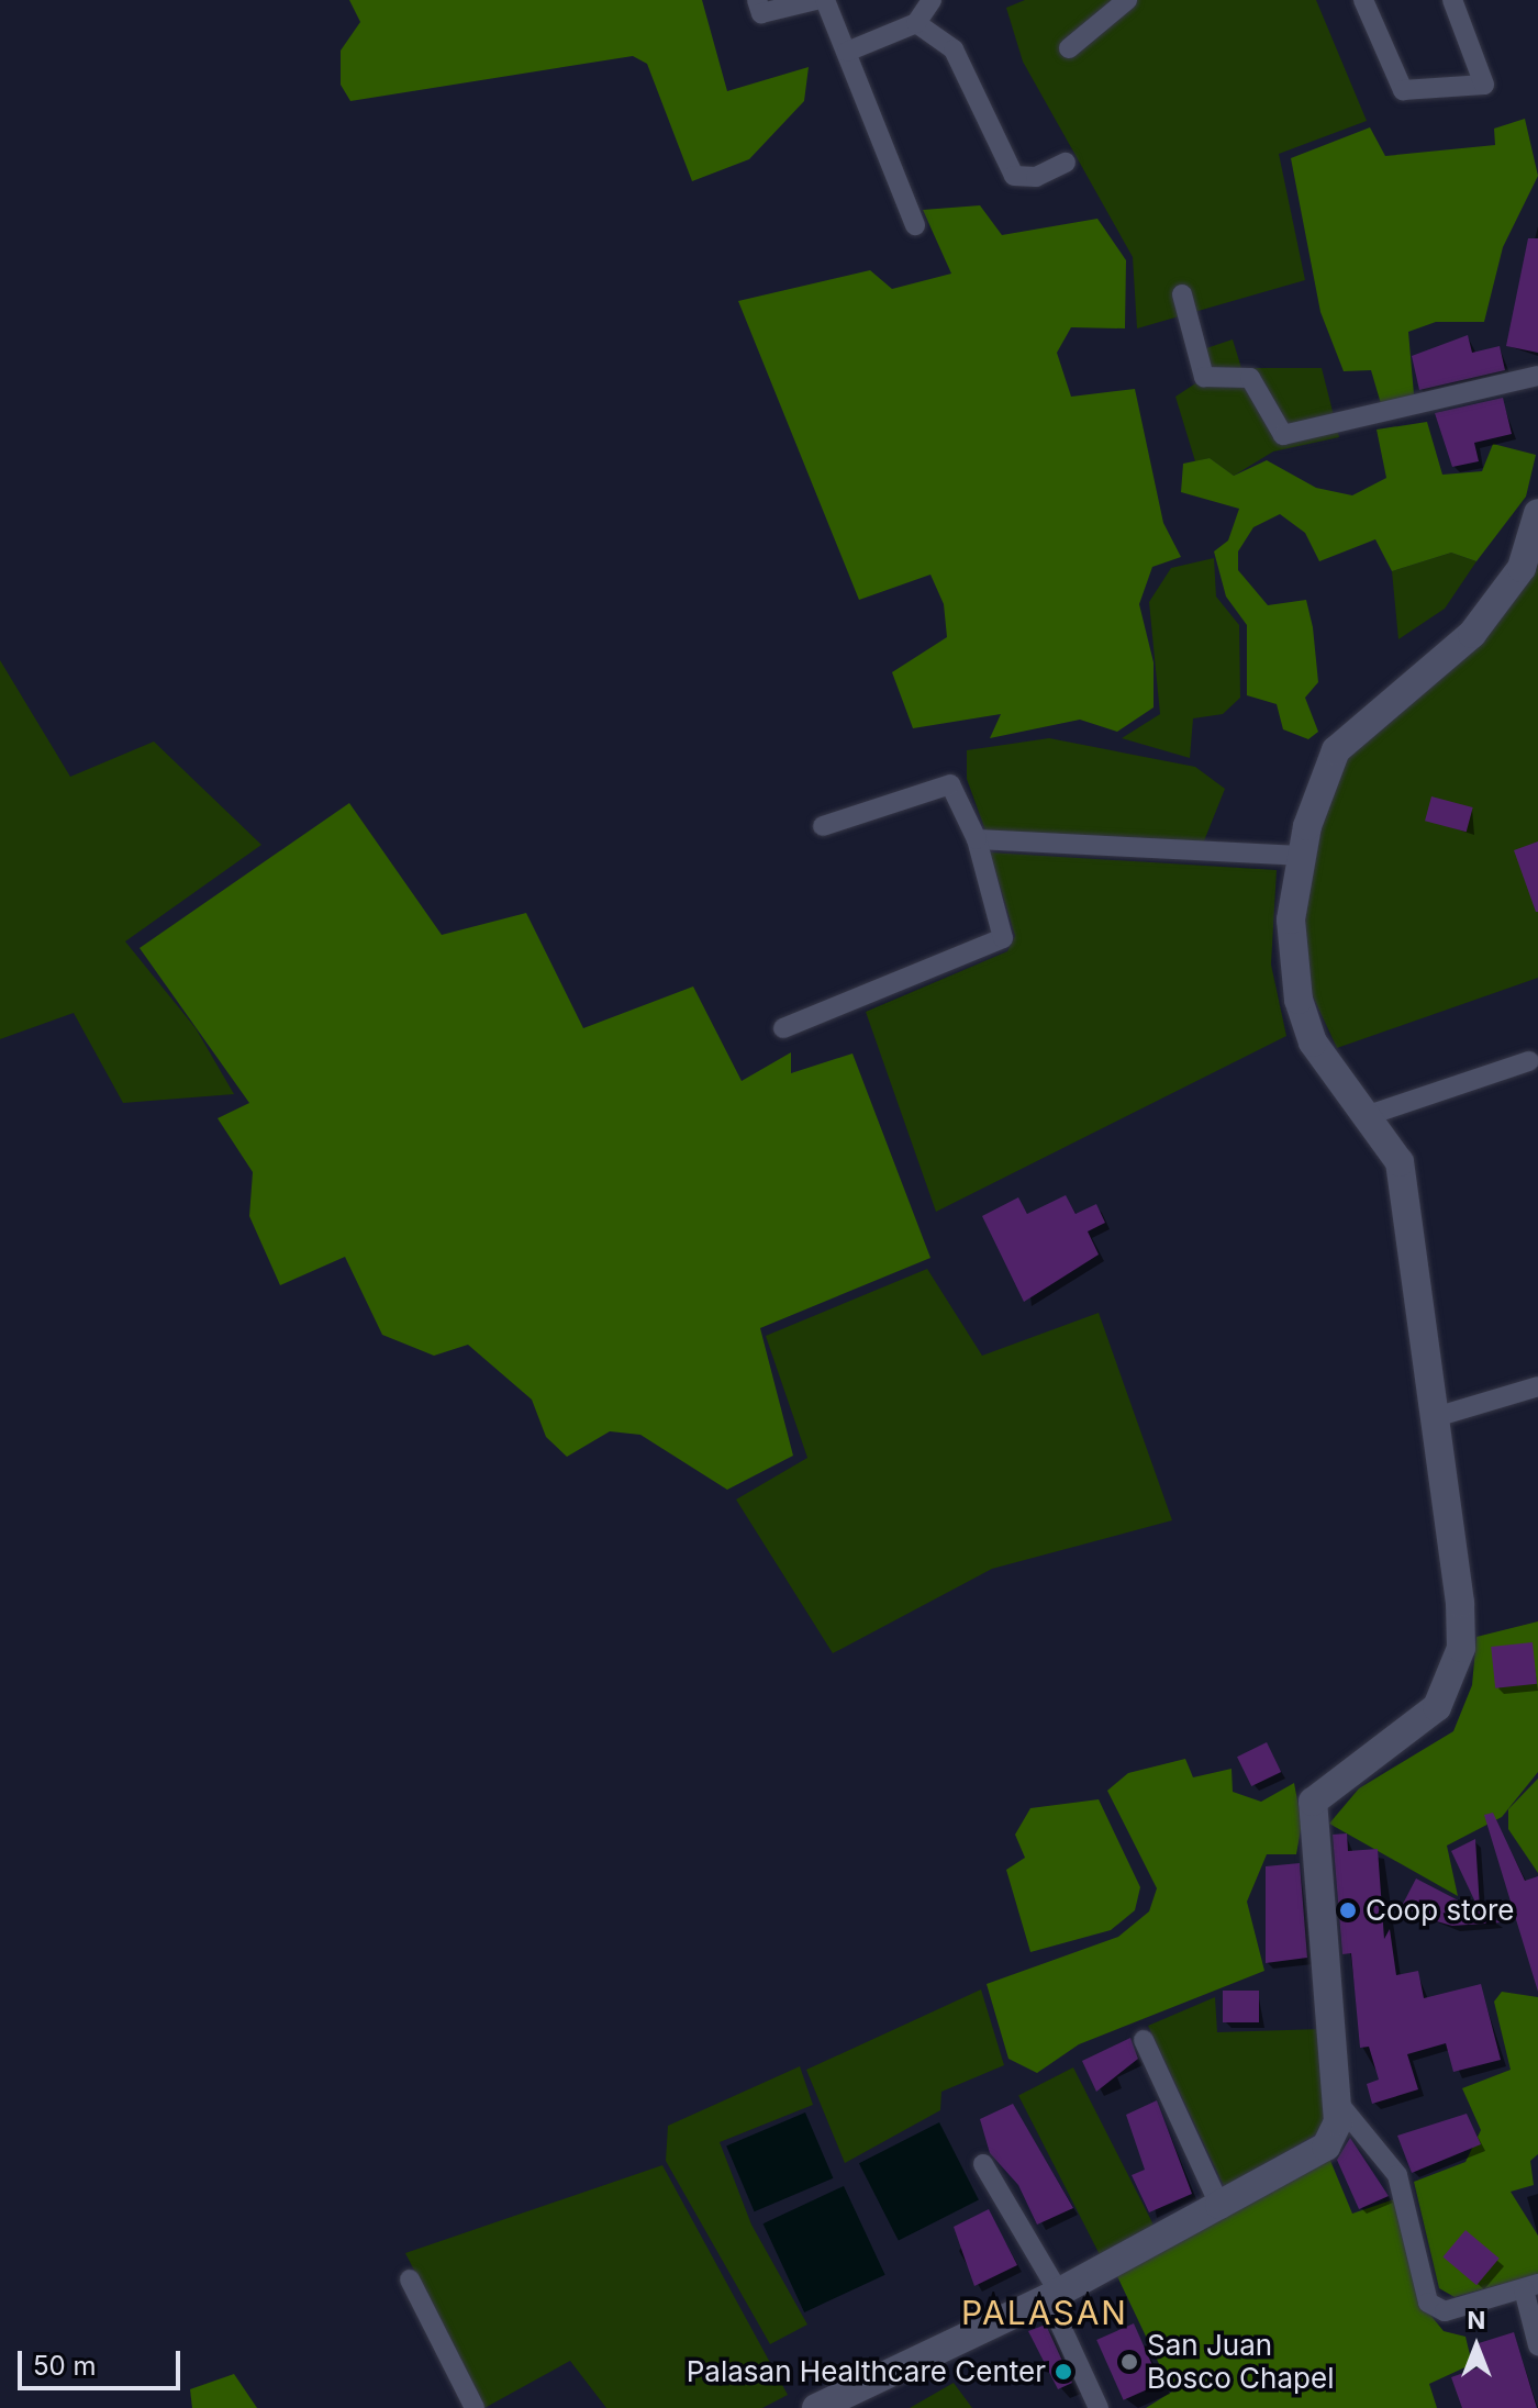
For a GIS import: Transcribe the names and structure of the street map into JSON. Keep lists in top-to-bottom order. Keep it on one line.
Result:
{"districts":["PALASAN"],"places":["Coop store","San Juan Bosco Chapel","Palasan Healthcare Center"],"scale_bar":"50 m","north":"top"}
